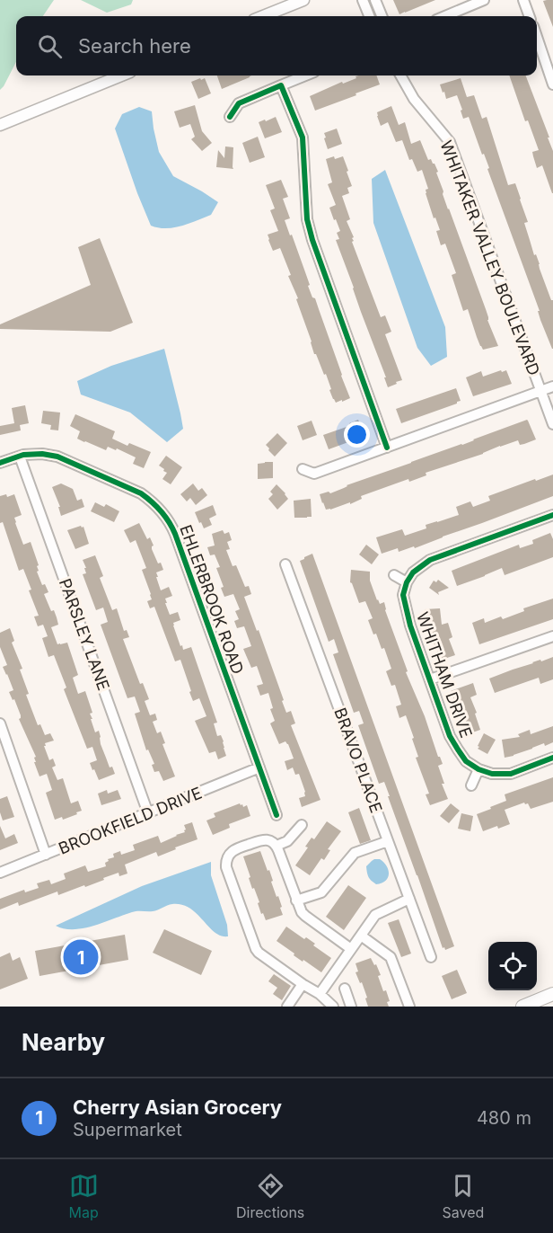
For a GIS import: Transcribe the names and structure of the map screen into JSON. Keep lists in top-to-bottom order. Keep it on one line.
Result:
{"streets":{"street":["WHITAKER VALLEY BOULEVARD","EHLERBROOK ROAD","PARSLEY LANE","WHITHAM DRIVE","BRAVO PLACE","BROOKFIELD DRIVE"]},"crossings":[["EHLERBROOK ROAD","PARSLEY LANE"],["EHLERBROOK ROAD","BROOKFIELD DRIVE"],["PARSLEY LANE","BROOKFIELD DRIVE"]],"page":{"search":"Search here","pins":"1","heading":"Nearby","list":[{"mark":"1","name":"Cherry Asian Grocery","note":"Supermarket","value":"480 m"}],"nav":["Map","Directions","Saved"]}}
